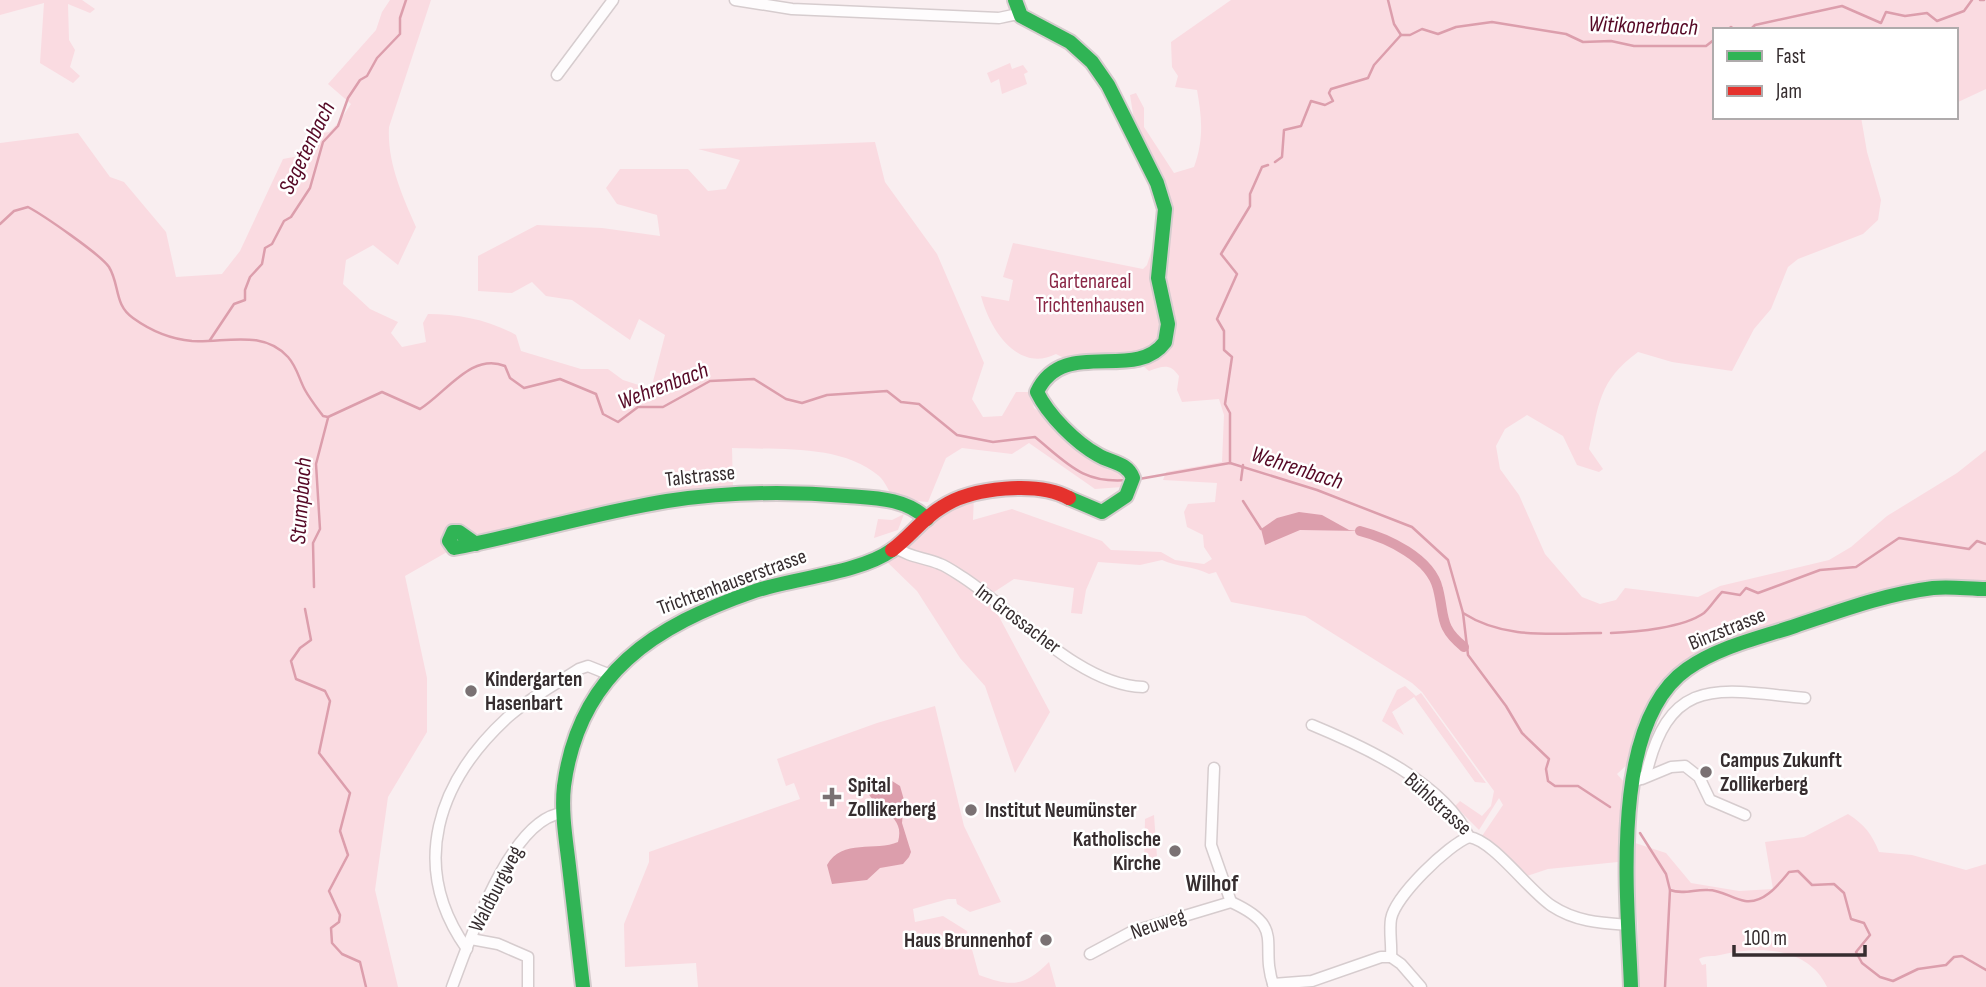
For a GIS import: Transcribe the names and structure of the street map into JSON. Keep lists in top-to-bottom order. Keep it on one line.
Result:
{"streets":{"street":["Talstrasse","Trichtenhauserstrasse","Im Grossacher","Binzstrasse","Bühlstrasse","Waldburgweg","Neuweg"]},"crossings":[["Talstrasse","Trichtenhauserstrasse"],["Trichtenhauserstrasse","Im Grossacher"],["Trichtenhauserstrasse","Waldburgweg"],["Binzstrasse","Bühlstrasse"]],"districts":["Wilhof"],"water":["Witikonerbach","Segetenbach","Wehrenbach","Stumpbach"],"parks":["Gartenareal Trichtenhausen"],"places":{"other":["Kindergarten Hasenbart","Campus Zukunft Zollikerberg","Institut Neumünster","Katholische Kirche","Haus Brunnenhof"],"health":["Spital Zollikerberg"]},"legend":["Fast","Jam"],"scale_bar":"100 m"}
